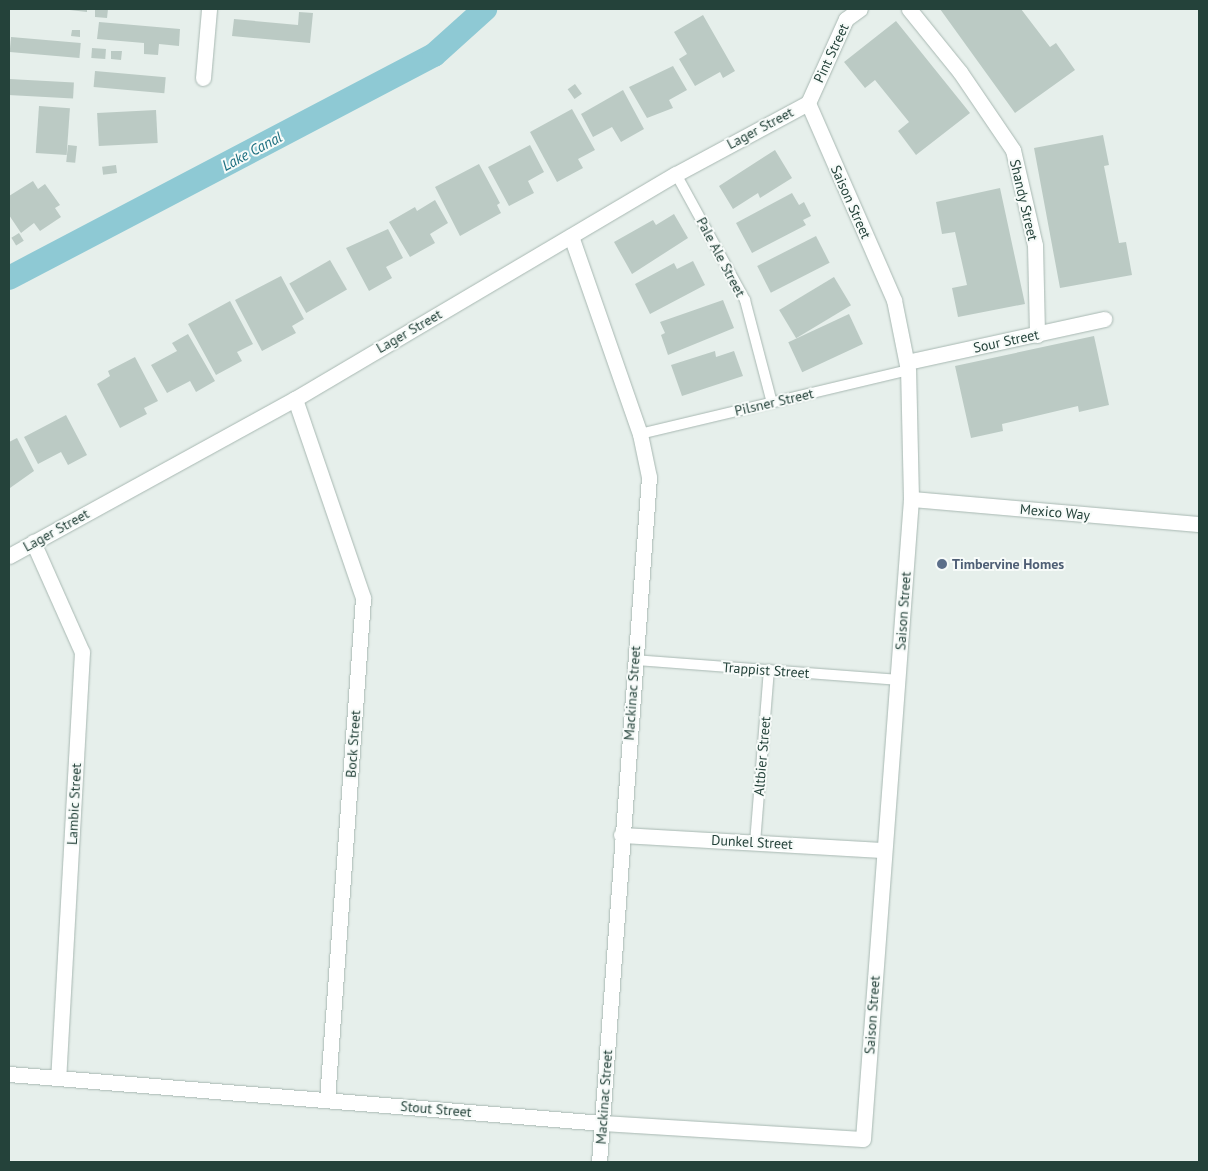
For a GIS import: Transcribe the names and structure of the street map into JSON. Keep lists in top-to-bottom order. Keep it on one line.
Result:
{"streets":{"street":["Pint Street","Lager Street","Shandy Street","Saison Street","Sour Street","Mexico Way","Mackinac Street","Bock Street","Lambic Street","Dunkel Street","Stout Street"],"lane":["Pale Ale Street","Pilsner Street","Trappist Street","Altbier Street"]},"crossings":[["Pint Street","Lager Street"],["Pint Street","Saison Street"],["Lager Street","Saison Street"],["Lager Street","Pale Ale Street"],["Lager Street","Mackinac Street"],["Lager Street","Bock Street"],["Lager Street","Lambic Street"],["Shandy Street","Sour Street"],["Saison Street","Sour Street"],["Saison Street","Pilsner Street"],["Saison Street","Mexico Way"],["Saison Street","Trappist Street"],["Saison Street","Dunkel Street"],["Saison Street","Stout Street"],["Pale Ale Street","Pilsner Street"],["Sour Street","Pilsner Street"],["Pilsner Street","Mackinac Street"],["Trappist Street","Mackinac Street"],["Trappist Street","Altbier Street"],["Mackinac Street","Dunkel Street"],["Mackinac Street","Stout Street"],["Bock Street","Stout Street"],["Altbier Street","Dunkel Street"],["Lambic Street","Stout Street"]],"water":["Lake Canal"],"places":["Timbervine Homes"]}
